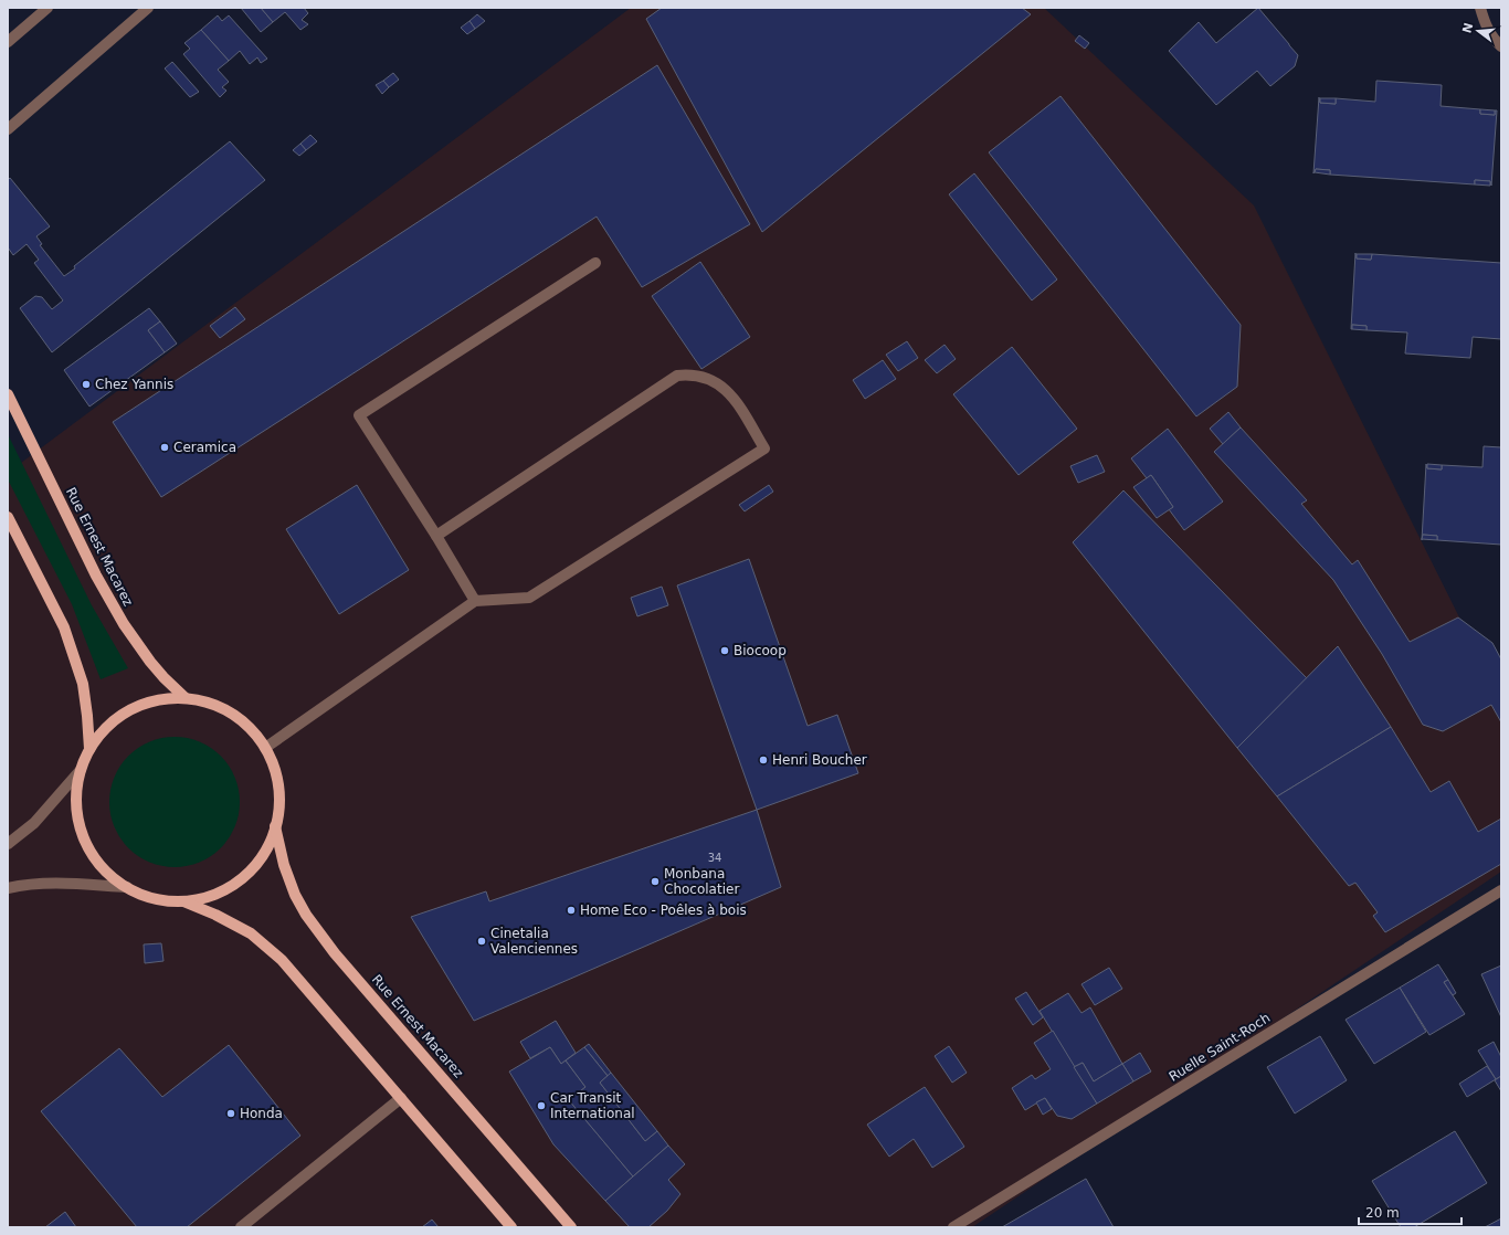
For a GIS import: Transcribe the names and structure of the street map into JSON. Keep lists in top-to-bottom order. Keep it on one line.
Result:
{"streets":{"main road":["Rue Ernest Macarez"],"street":["Ruelle Saint-Roch"]},"places":["Chez Yannis","Ceramica","Biocoop","Henri Boucher","Monbana Chocolatier","Home Eco - Poêles à bois","Cinetalia Valenciennes","Car Transit International","Honda"],"house_numbers":["34"],"scale_bar":"20 m","north":"left"}
